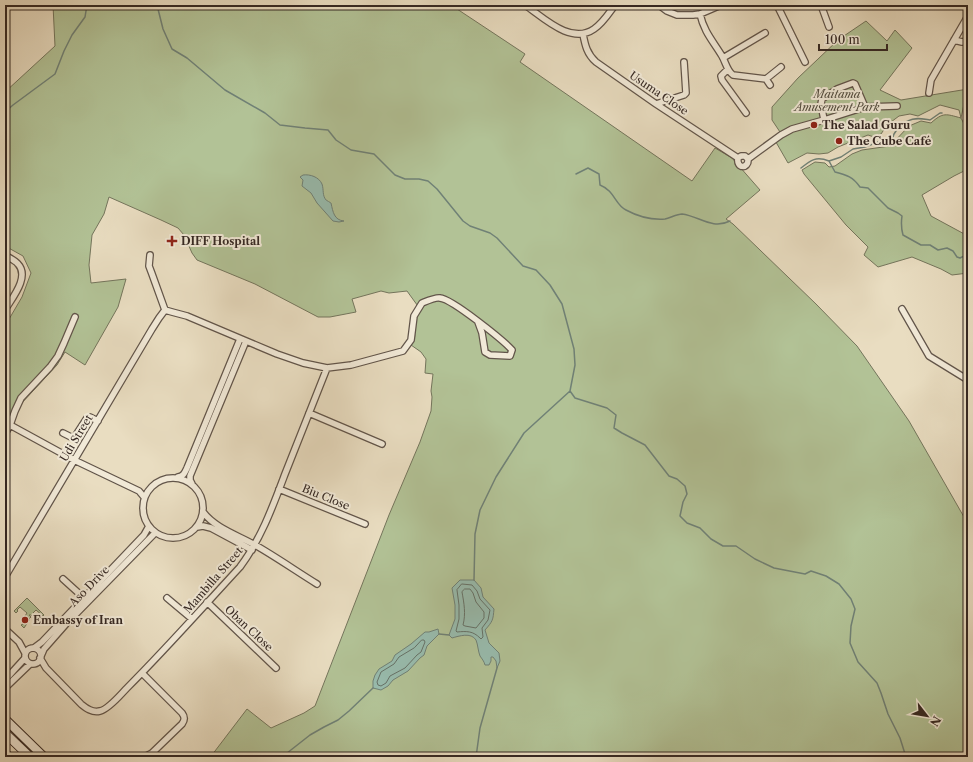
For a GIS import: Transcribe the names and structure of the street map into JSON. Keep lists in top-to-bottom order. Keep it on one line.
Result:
{"streets":{"street":["Usuma Close","Udi Street","Biu Close","Mambilla Street","Aso Drive","Oban Close"]},"crossings":[["Biu Close","Mambilla Street"],["Mambilla Street","Oban Close"]],"parks":["Maitama Amusement Park"],"places":{"other":["The Salad Guru","The Cube Café","Embassy of Iran"],"health":["DIFF Hospital"]},"scale_bar":"100 m","north":"bottom right"}
